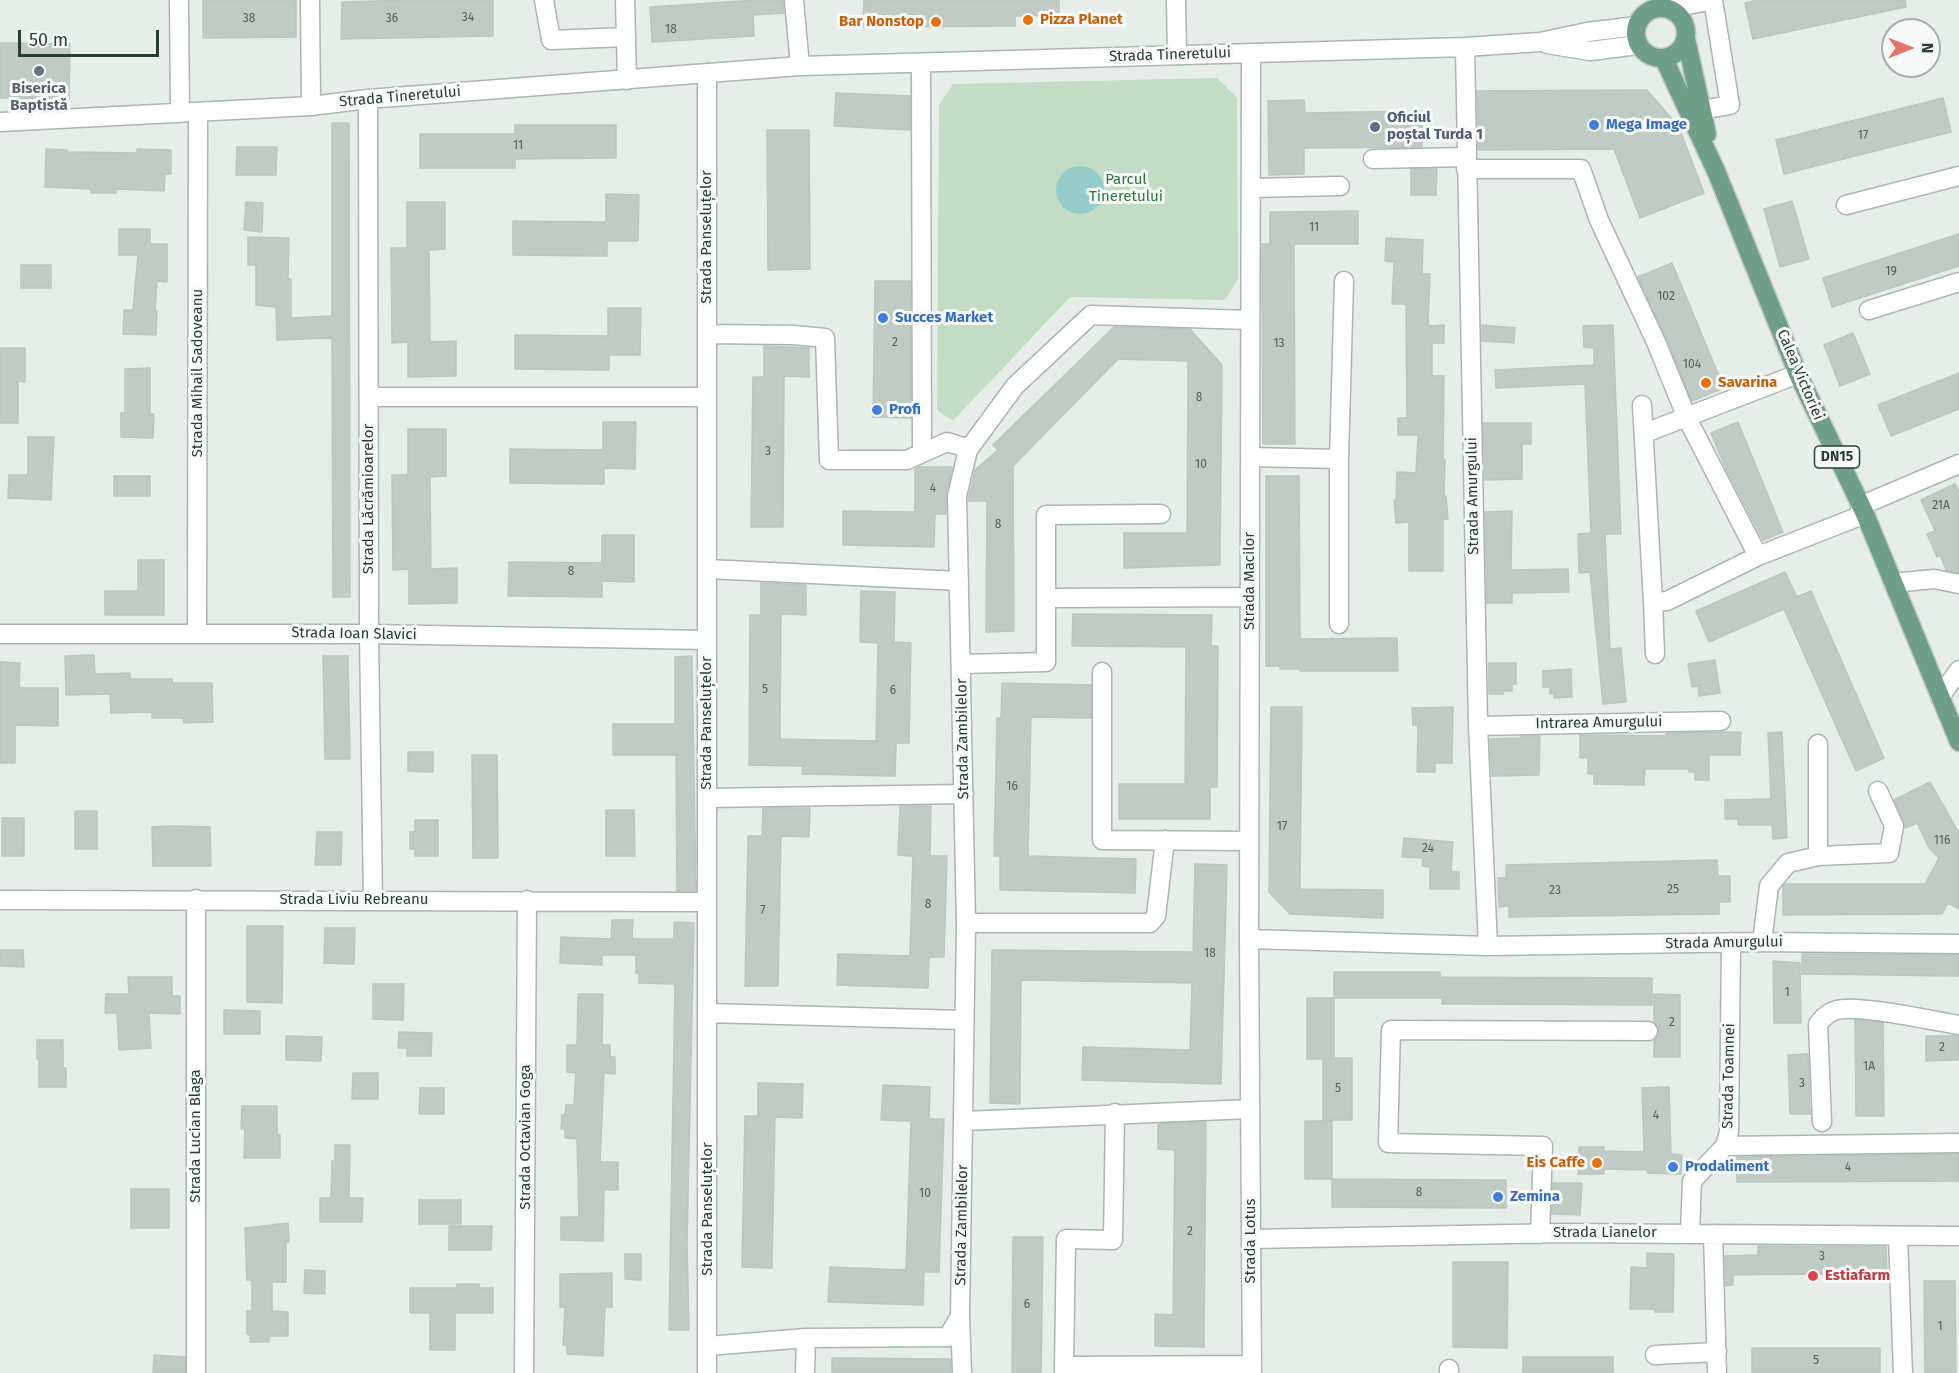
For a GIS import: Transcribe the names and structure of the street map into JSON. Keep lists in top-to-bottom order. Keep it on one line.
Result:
{"streets":{"main road":["Calea Victoriei","DN15"],"street":["Strada Tineretului","Strada Panseluțelor","Strada Mihail Sadoveanu","Strada Amurgului","Strada Lăcrămioarelor","Strada Macilor","Strada Ioan Slavici","Intrarea Amurgului","Strada Zambilelor","Strada Liviu Rebreanu","Strada Toamnei","Strada Lucian Blaga","Strada Octavian Goga","Strada Lianelor","Strada Lotus"]},"crossings":[["Strada Tineretului","Strada Panseluțelor"],["Strada Tineretului","Strada Mihail Sadoveanu"],["Strada Tineretului","Calea Victoriei"],["Strada Tineretului","Strada Amurgului"],["Strada Tineretului","Strada Lăcrămioarelor"],["Strada Tineretului","Strada Macilor"],["Strada Panseluțelor","Strada Ioan Slavici"],["Strada Panseluțelor","Strada Liviu Rebreanu"],["Strada Mihail Sadoveanu","Strada Ioan Slavici"],["Strada Amurgului","Strada Macilor"],["Strada Amurgului","Intrarea Amurgului"],["Strada Amurgului","Strada Toamnei"],["Strada Lăcrămioarelor","Strada Ioan Slavici"],["Strada Lăcrămioarelor","Strada Liviu Rebreanu"],["Strada Macilor","Strada Zambilelor"],["Strada Macilor","Strada Lotus"],["Strada Liviu Rebreanu","Strada Lucian Blaga"],["Strada Liviu Rebreanu","Strada Octavian Goga"],["Strada Toamnei","Strada Lianelor"],["Strada Lianelor","Strada Lotus"]],"parks":["Parcul Tineretului"],"places":["Pizza Planet","Bar Nonstop","Biserica Baptistă","Mega Image","Oficiul poștal Turda 1","Succes Market","Savarina","Profi","Eis Caffe","Prodaliment","Zemina","Estiafarm"],"house_numbers":["34","38","36","18","17","11","11","19","102","2","13","104","8","3","10","4","21A","8","8","5","6","16","17","116","24","25","23","8","7","18","1","2","2","1A","3","5","4","4","8","10","2","3","6","1","5"],"scale_bar":"50 m","north":"right"}
